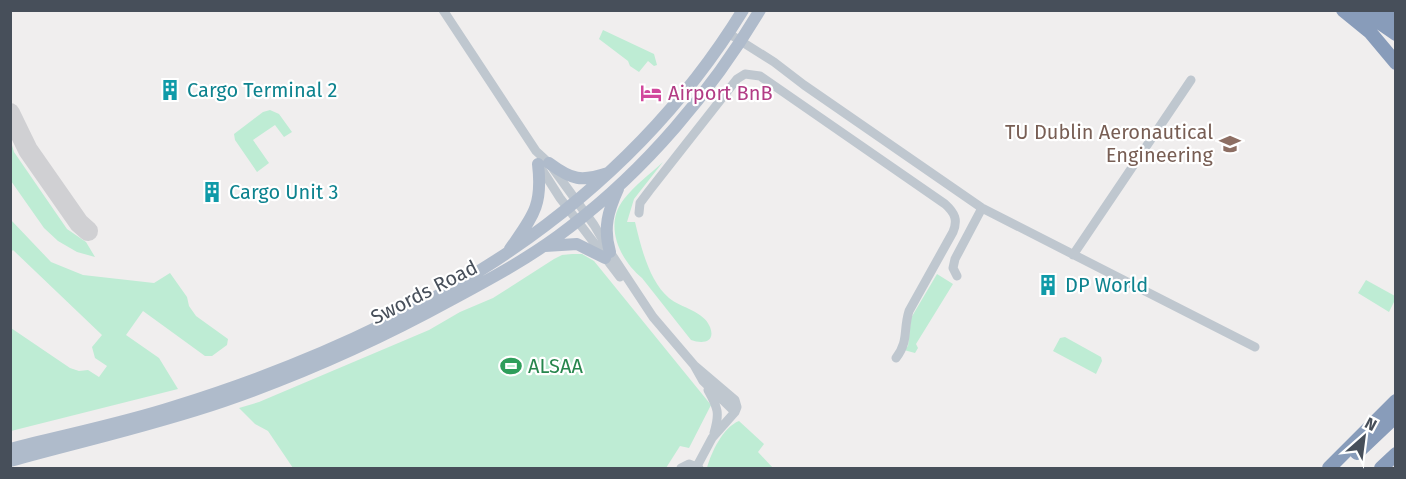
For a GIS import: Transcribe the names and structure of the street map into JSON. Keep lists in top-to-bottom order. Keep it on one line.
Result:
{"streets":{"main road":["Swords Road"]},"places":{"building":["Cargo Terminal 2","Cargo Unit 3","DP World"],"hotel":["Airport BnB"],"school or university":["TU Dublin Aeronautical Engineering"],"sports":["ALSAA"]},"north":"top right"}
